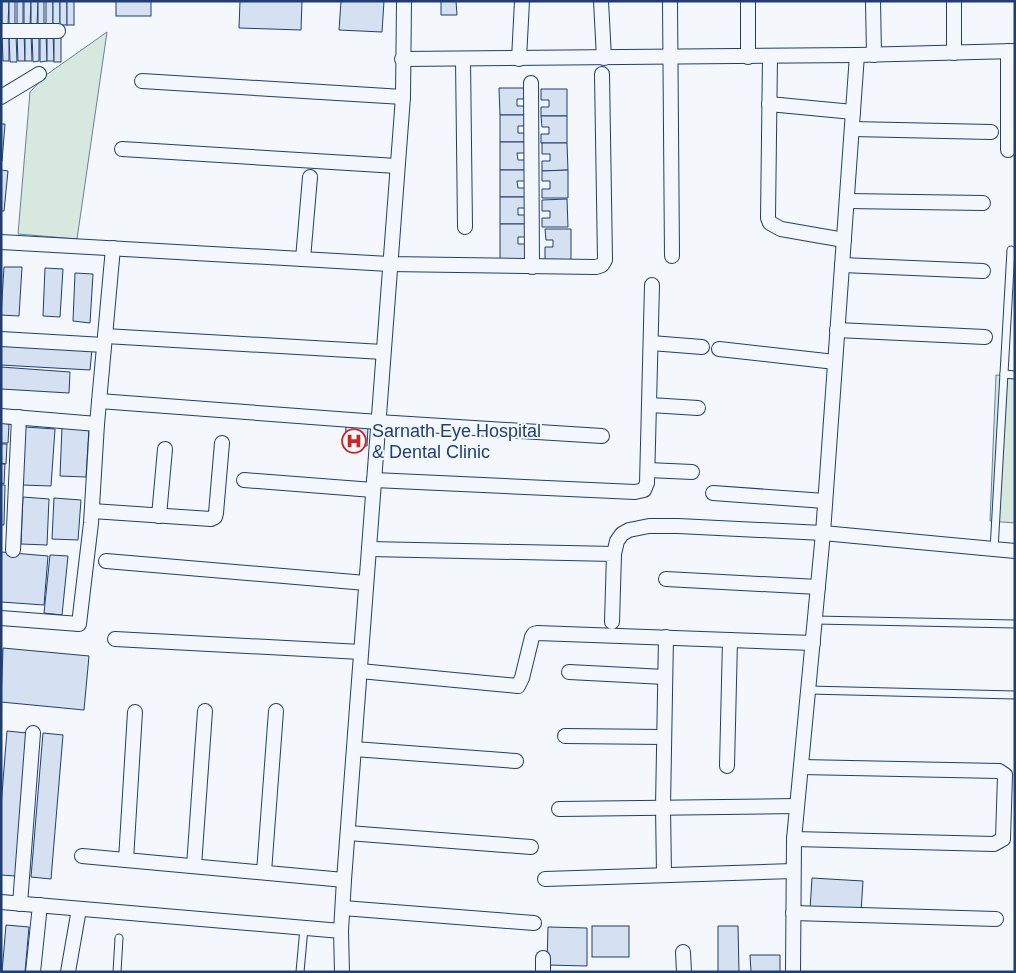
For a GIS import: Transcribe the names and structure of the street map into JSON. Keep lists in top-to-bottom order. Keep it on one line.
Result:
{"places":{"hospital":["Sarnath Eye Hospital & Dental Clinic"]}}
